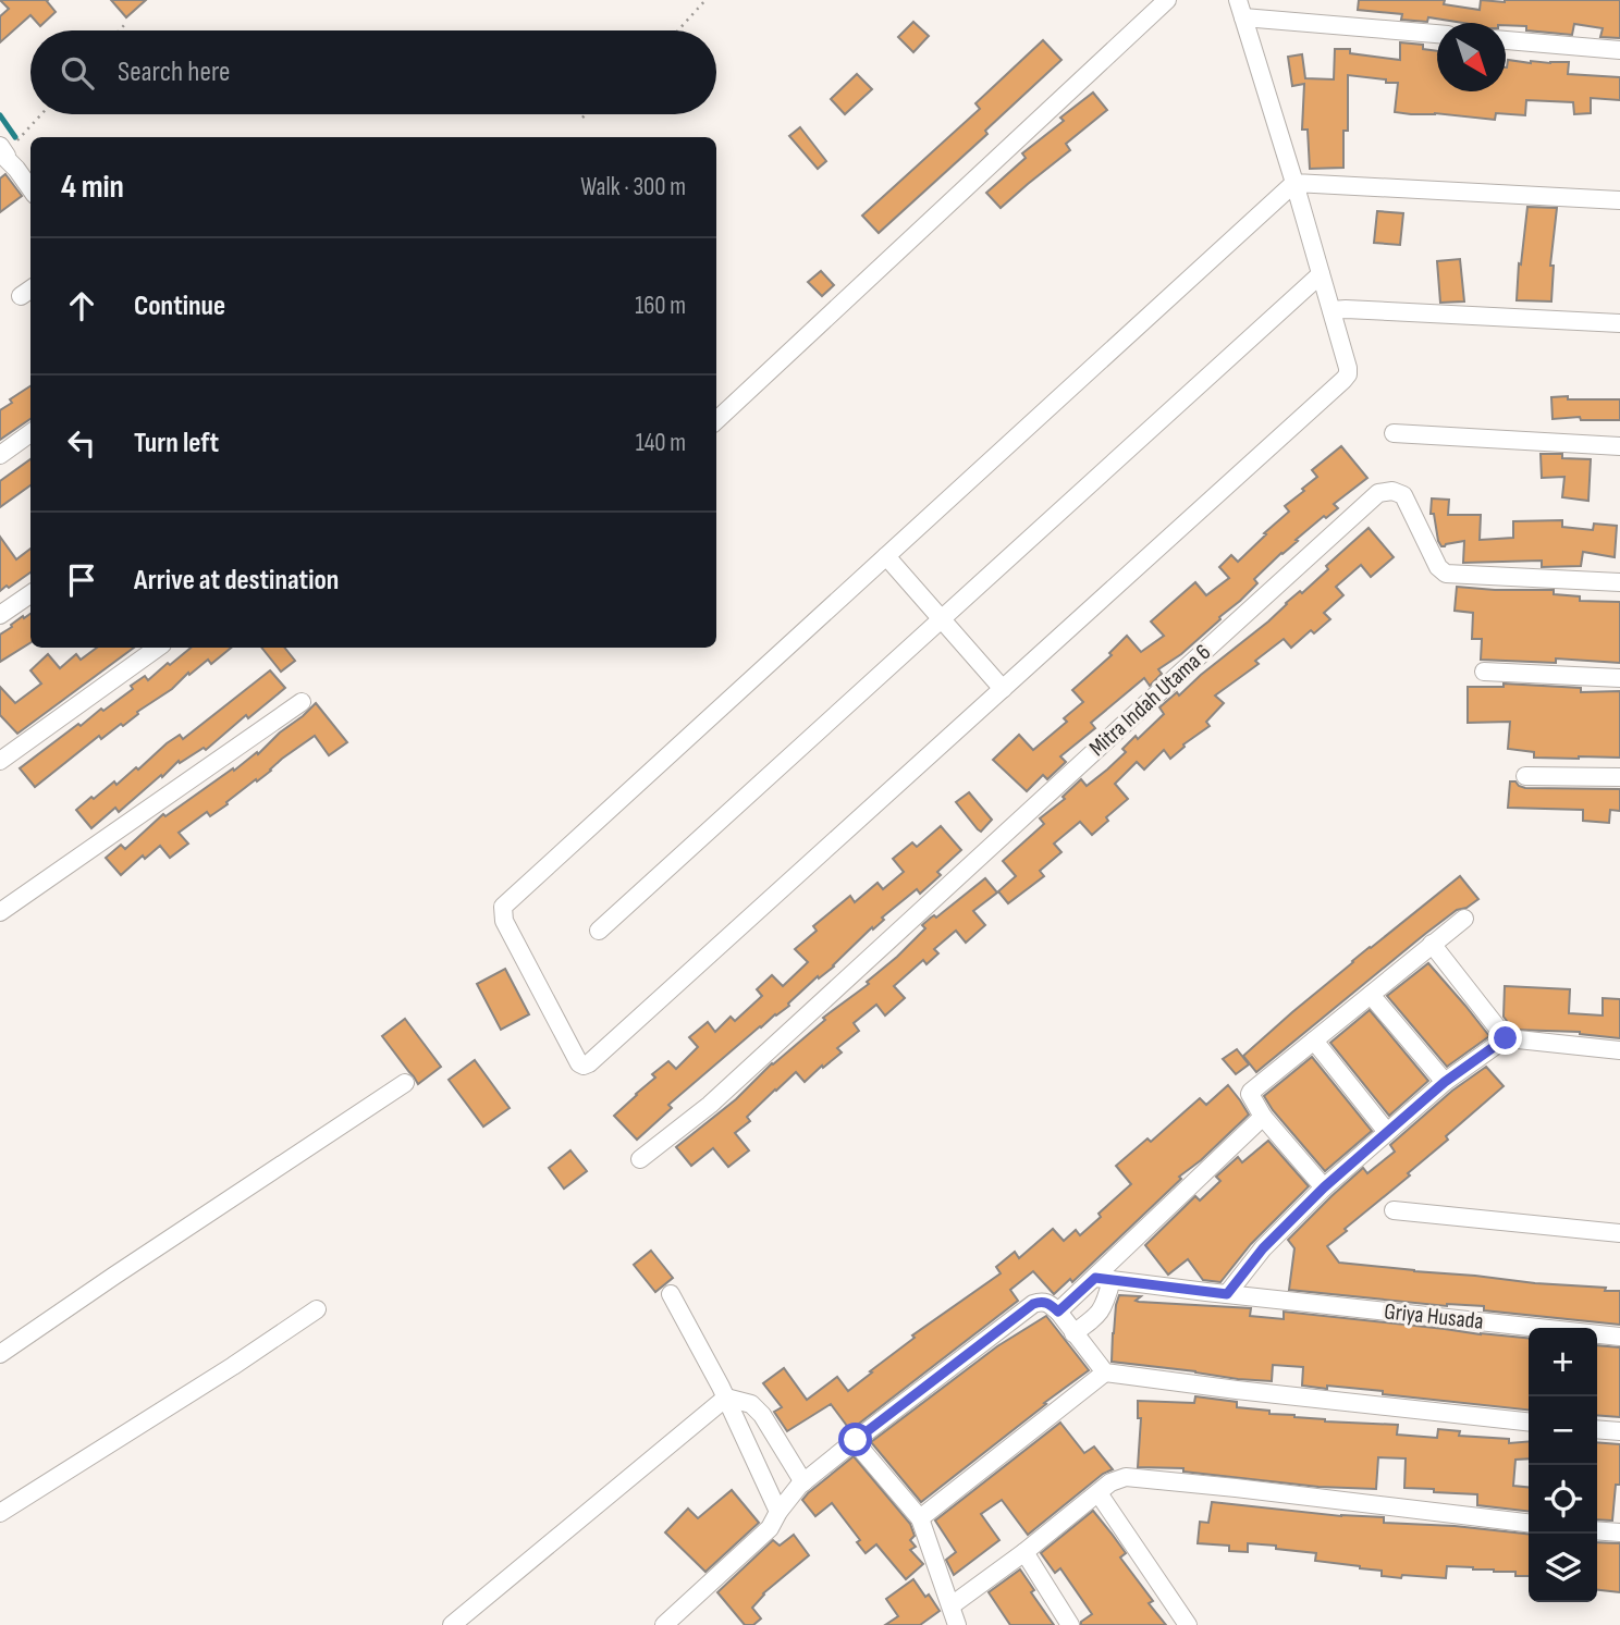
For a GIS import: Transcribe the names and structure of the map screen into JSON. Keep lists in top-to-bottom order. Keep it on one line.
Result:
{"streets":{"street":["Mitra Indah Utama 6","Griya Husada"]},"north":"bottom right","page":{"search":"Search here","heading":["4 min","Walk · 300 m"],"list":[["Continue","160 m"],["Turn left","140 m"],"Arrive at destination"],"map_buttons":["+","−"]}}
